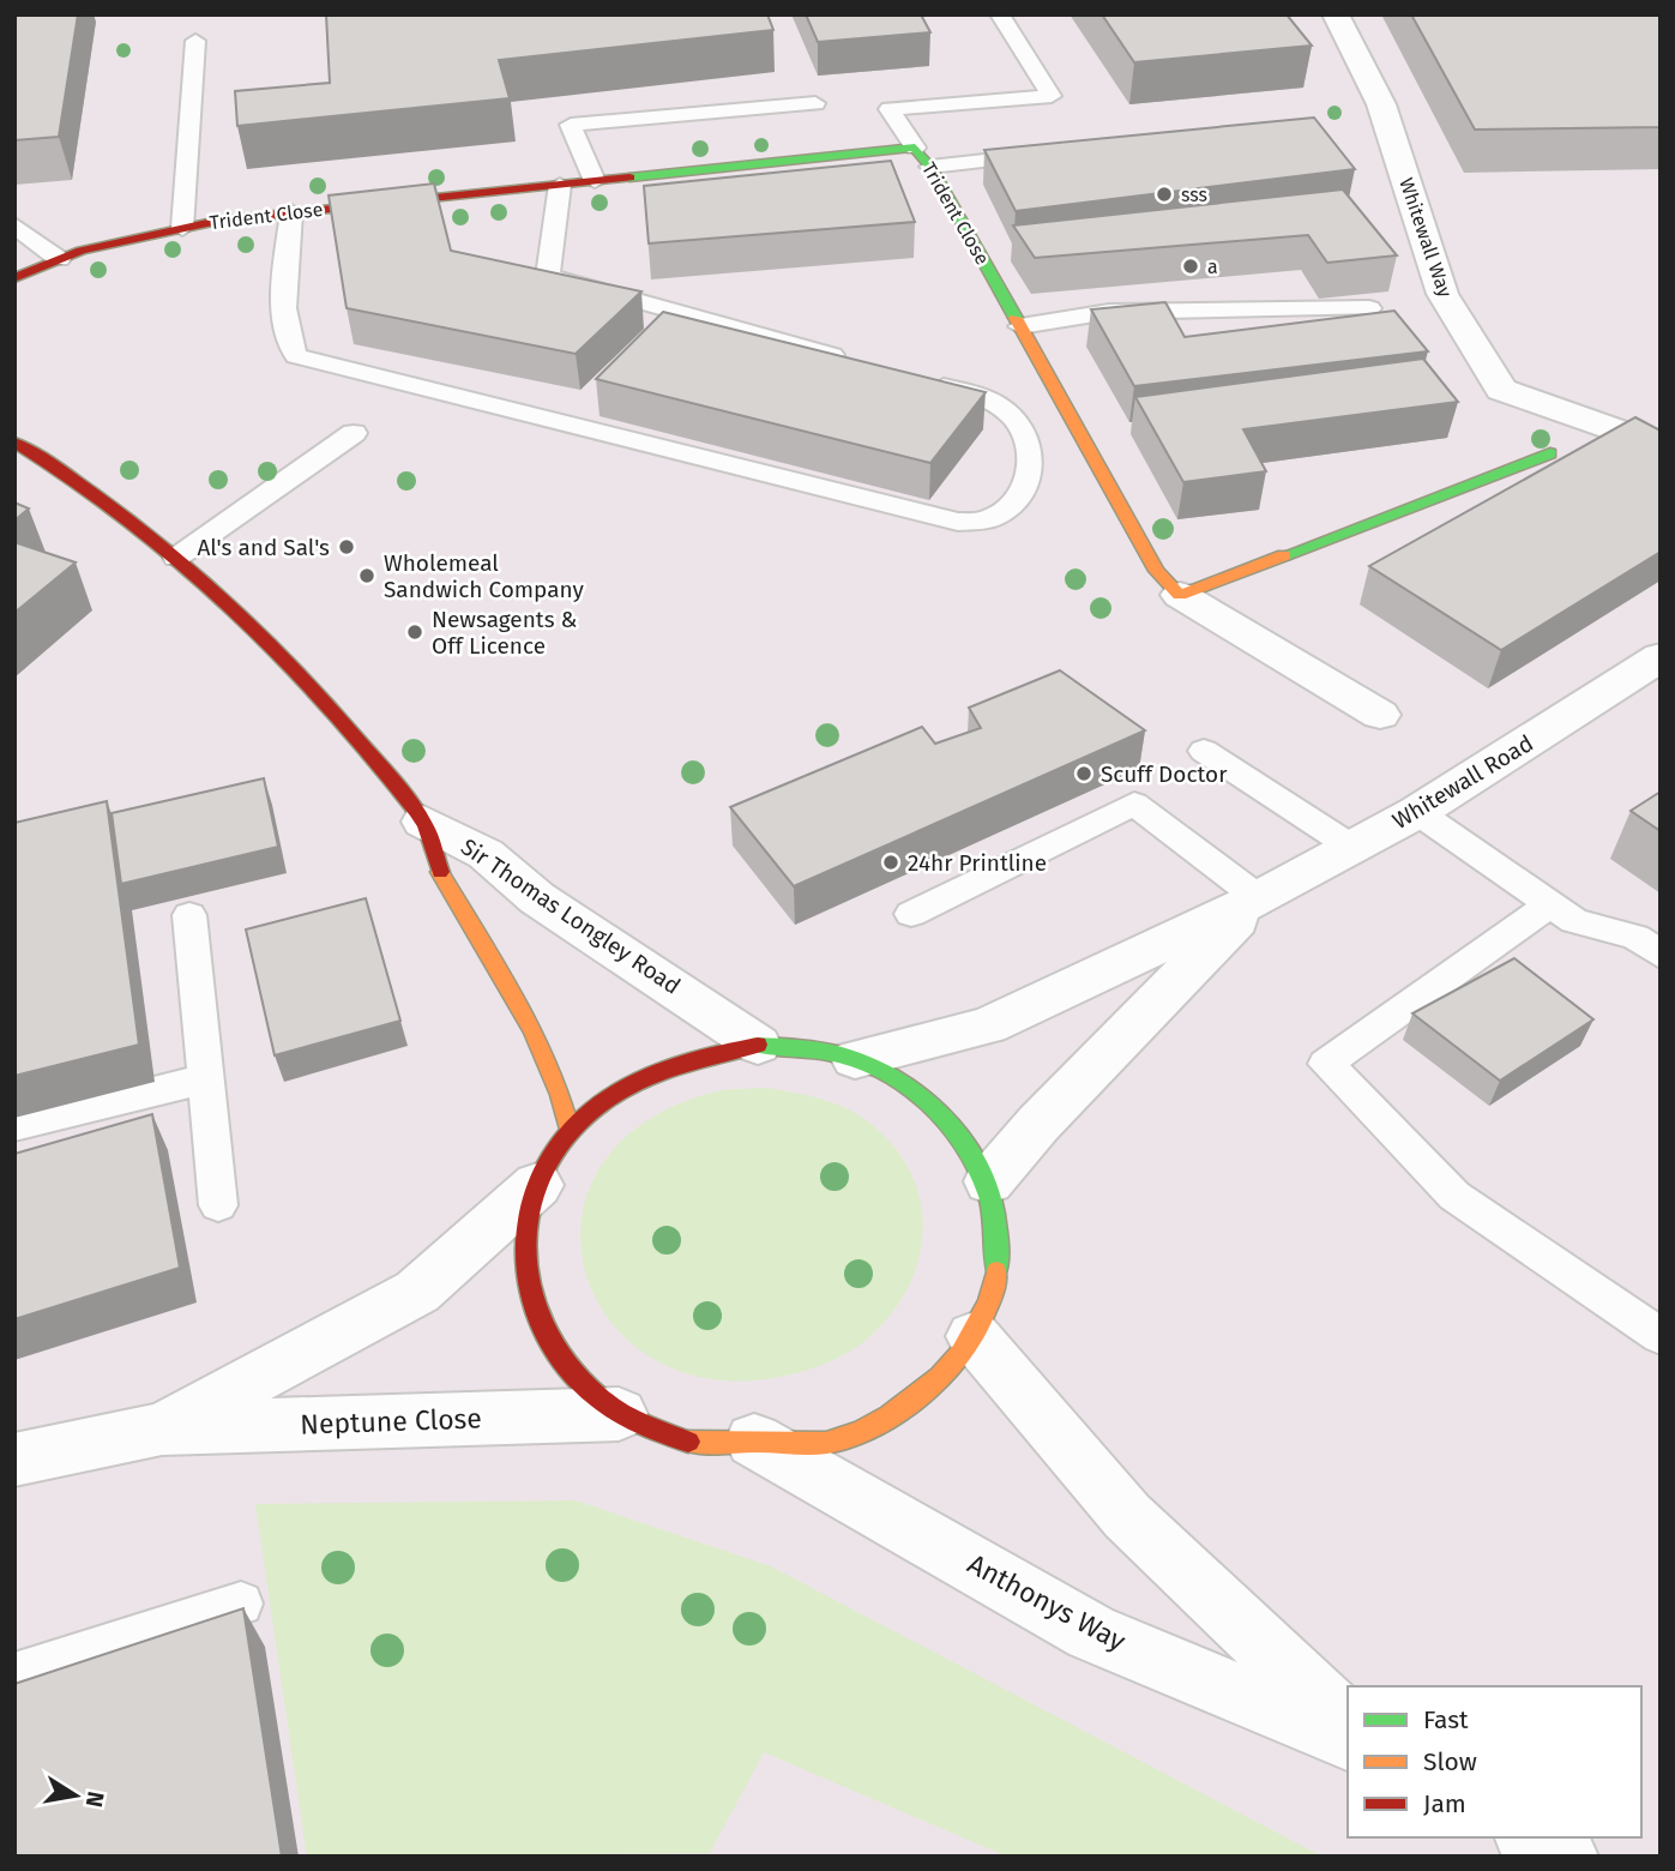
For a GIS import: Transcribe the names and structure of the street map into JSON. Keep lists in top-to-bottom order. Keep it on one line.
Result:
{"streets":{"street":["Trident Close","Whitewall Way","Whitewall Road","Sir Thomas Longley Road","Neptune Close","Anthonys Way"]},"places":["sss","a","Al's and Sal's","Wholemeal Sandwich Company","Newsagents & Off Licence","Scuff Doctor","24hr Printline"],"legend":["Fast","Slow","Jam"],"north":"right"}
